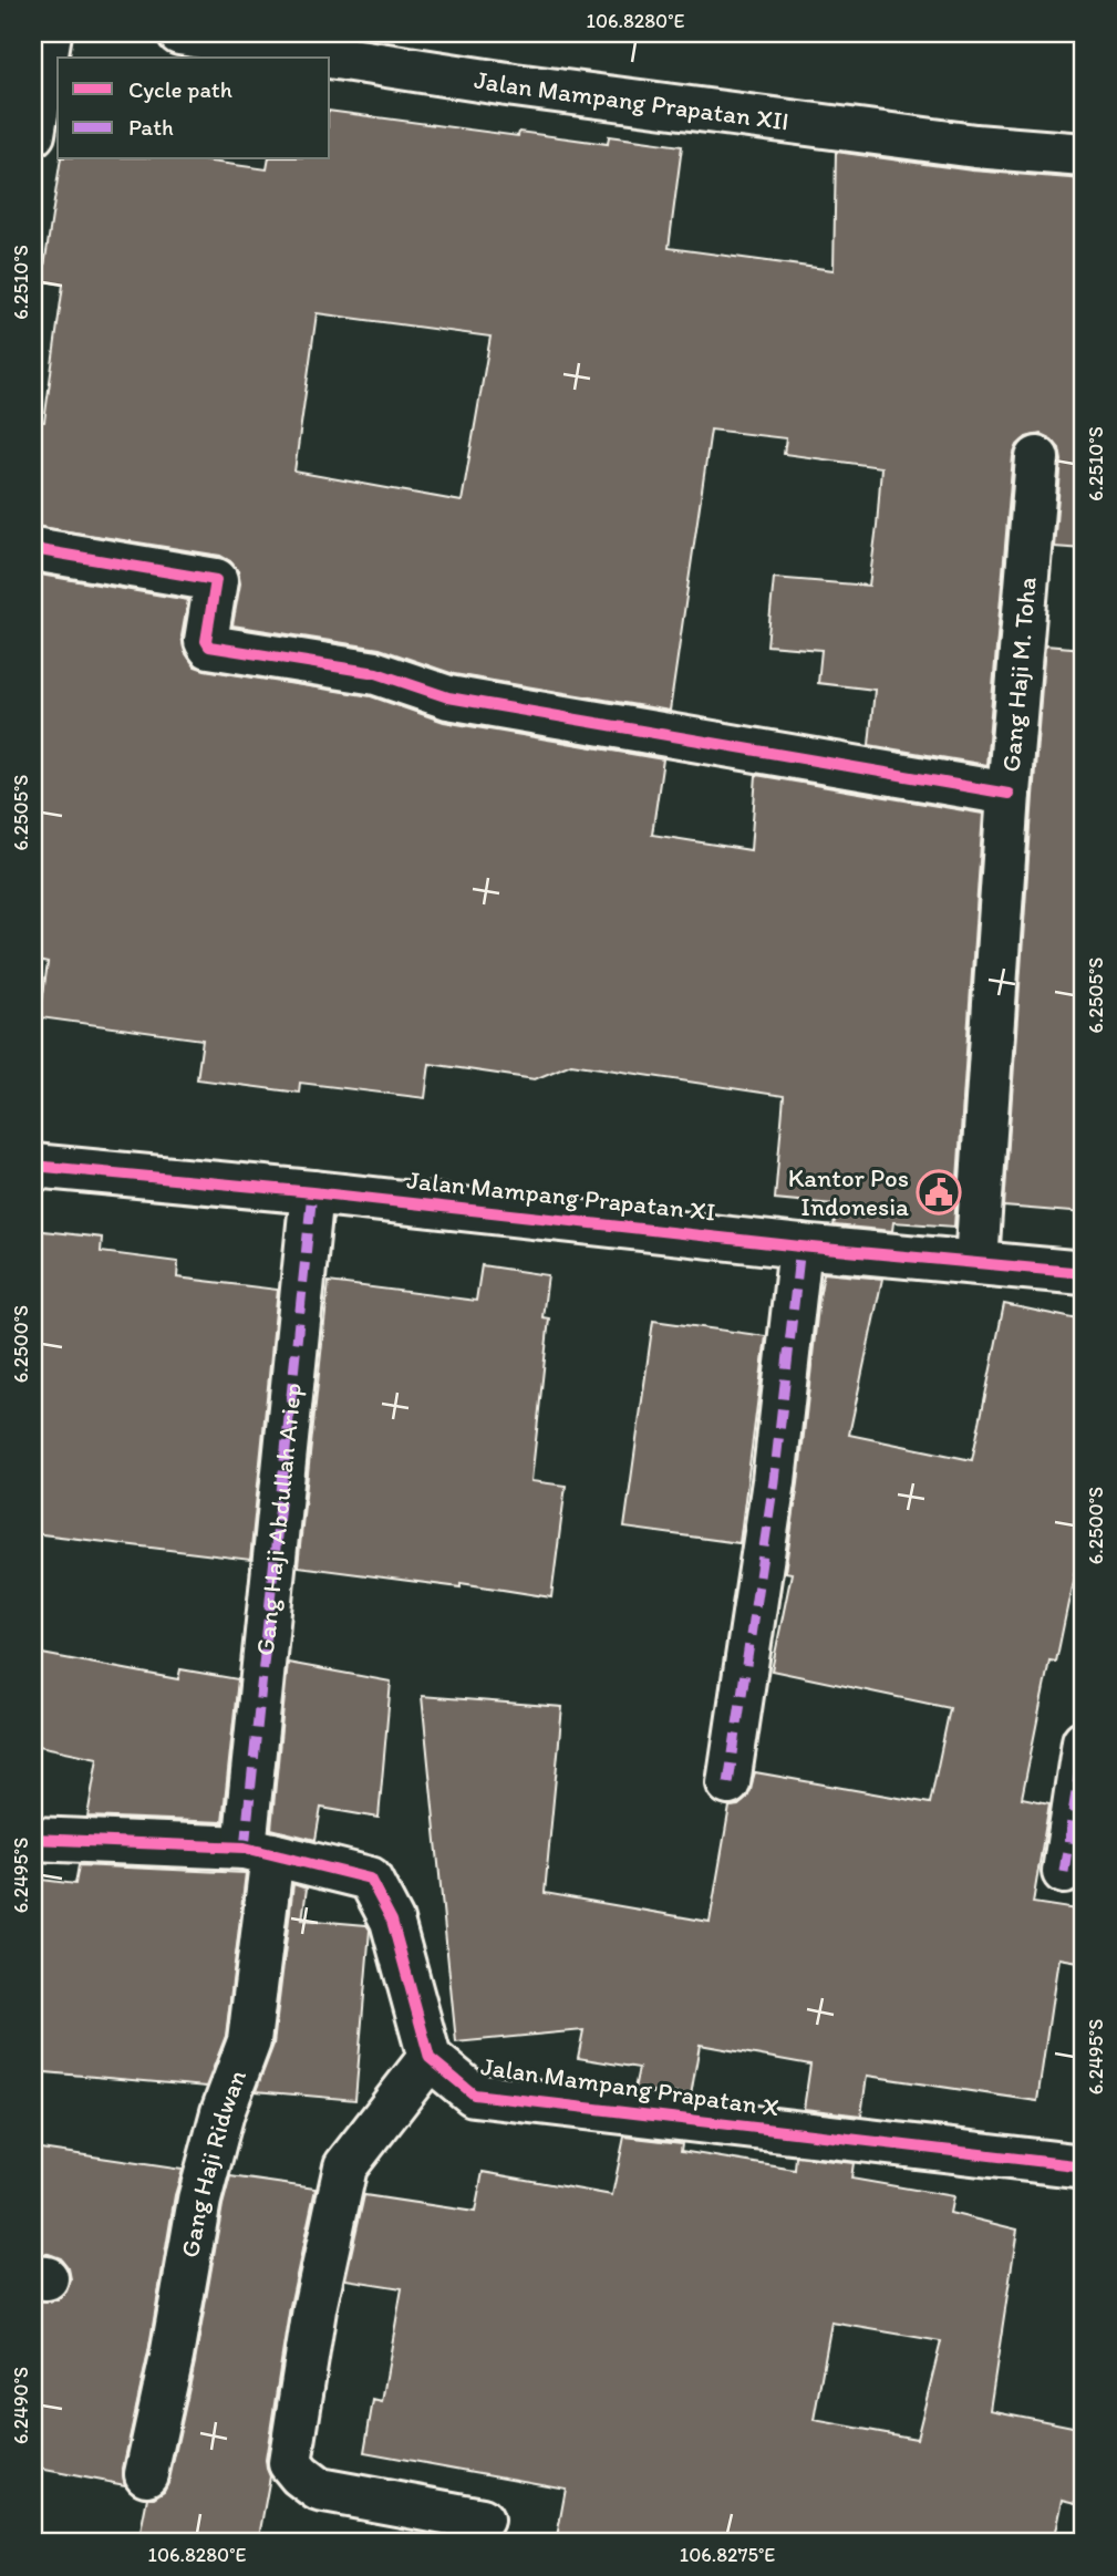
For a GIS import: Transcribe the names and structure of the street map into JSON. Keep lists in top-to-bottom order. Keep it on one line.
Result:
{"streets":{"street":["Jalan Mampang Prapatan XII","Gang Haji M. Toha","Jalan Mampang Prapatan XI","Gang Haji Abdullah Ariep","Jalan Mampang Prapatan X","Gang Haji Ridwan"]},"crossings":[["Gang Haji M. Toha","Jalan Mampang Prapatan XI"],["Jalan Mampang Prapatan XI","Gang Haji Abdullah Ariep"],["Gang Haji Abdullah Ariep","Gang Haji Ridwan"]],"places":{"public building":["Kantor Pos Indonesia"]},"legend":["Cycle path","Path"],"coordinates":["106.8280°E","6.2510°S","6.2505°S","6.2500°S","6.2495°S","6.2490°S","106.8275°E"]}
